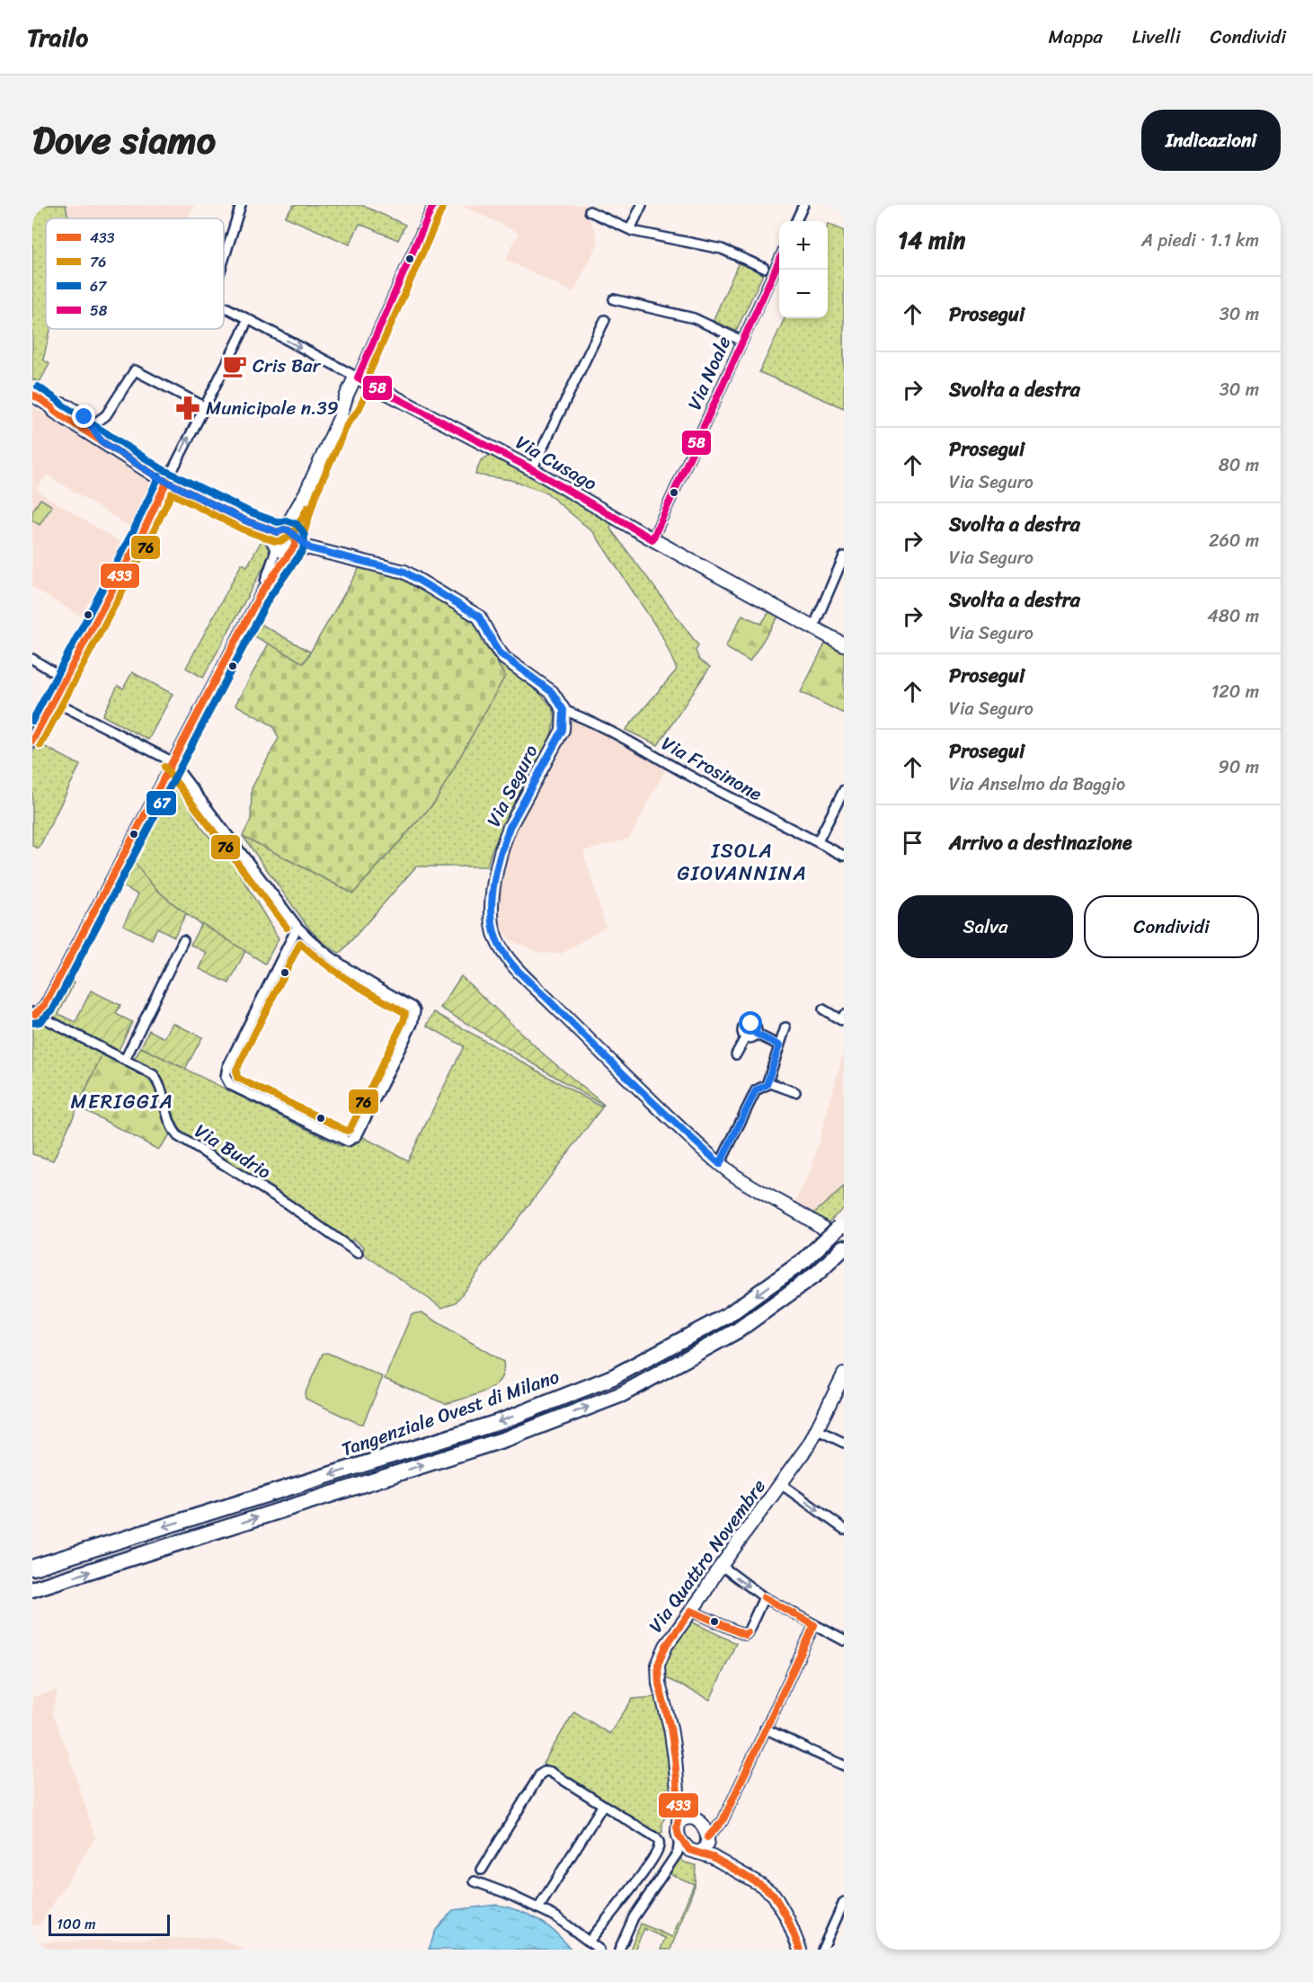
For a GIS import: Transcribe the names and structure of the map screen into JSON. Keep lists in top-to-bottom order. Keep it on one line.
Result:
{"streets":{"highway":["Tangenziale Ovest di Milano"],"street":["Via Noale","Via Cusago","Via Frosinone","Via Seguro","Via Budrio","Via Quattro Novembre"]},"crossings":[["Via Noale","Via Cusago"],["Via Frosinone","Via Seguro"],["Via Seguro","Tangenziale Ovest di Milano"]],"districts":["ISOLA GIOVANNINA","MERIGGIA"],"places":{"cafe":["Cris Bar"],"pharmacy":["Municipale n.39"]},"lines":["transit line 58","transit line 76","transit line 67","transit line 433"],"legend":["433","76","67","58"],"scale_bar":"100 m","page":{"header":"Trailo","nav":["Mappa","Livelli","Condividi"],"title":"Dove siamo","buttons":["Indicazioni",["Salva","Condividi"]],"heading":["14 min","A piedi · 1.1 km"],"map_buttons":["+","−"],"list":[["Prosegui","30 m"],["Svolta a destra","30 m"],["Prosegui","Via Seguro","80 m"],["Svolta a destra","Via Seguro","260 m"],["Svolta a destra","Via Seguro","480 m"],["Prosegui","Via Seguro","120 m"],["Prosegui","Via Anselmo da Baggio","90 m"],"Arrivo a destinazione"],"scale":"100 m"}}
